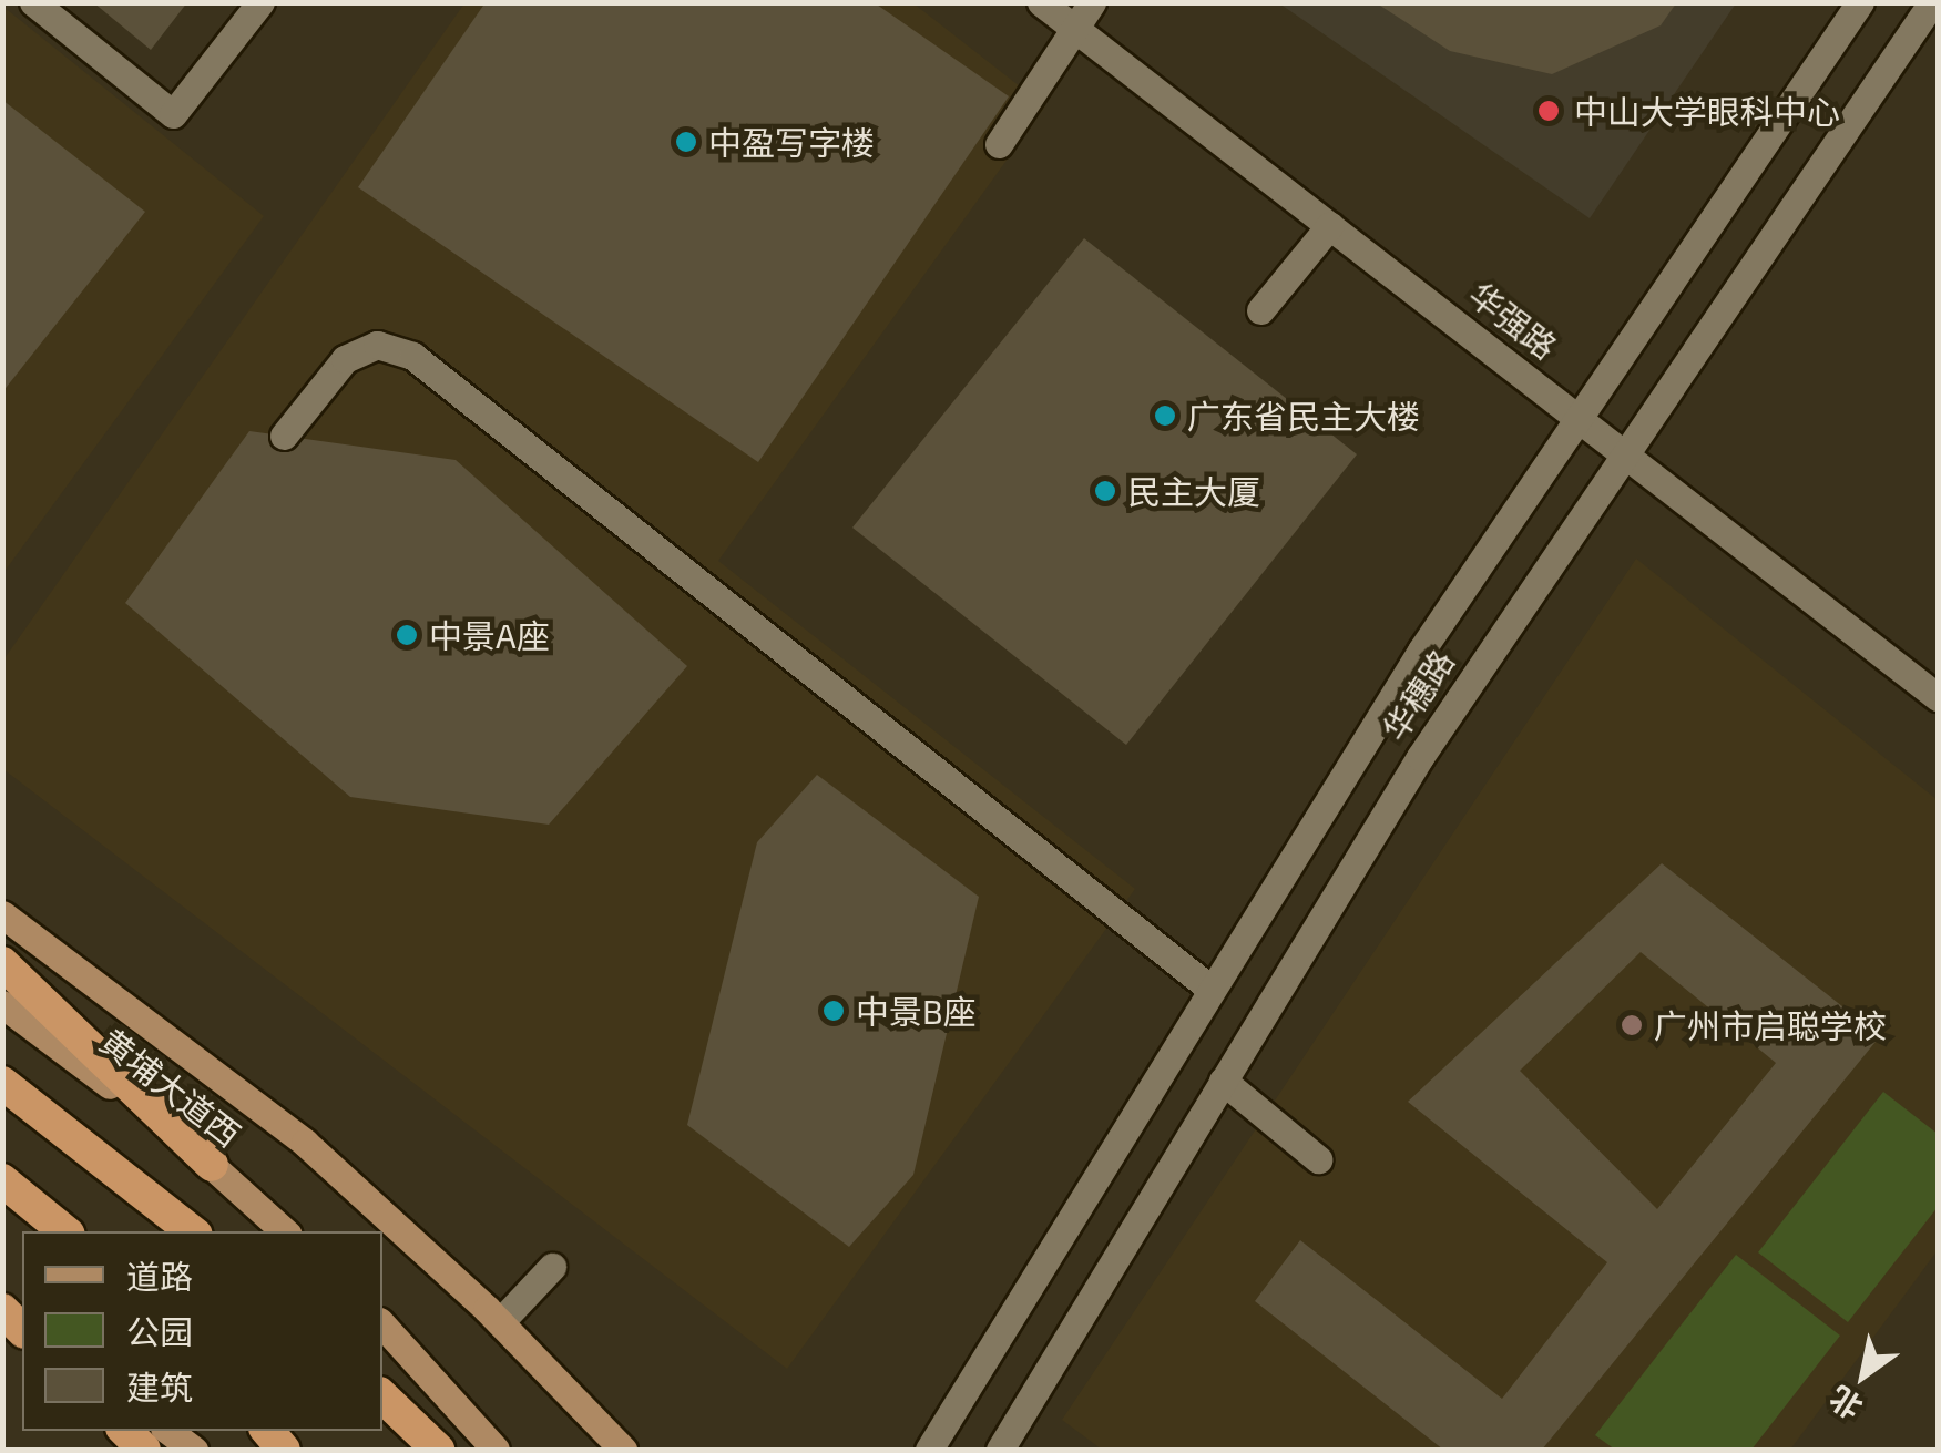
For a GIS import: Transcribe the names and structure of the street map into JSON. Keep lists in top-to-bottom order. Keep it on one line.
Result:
{"streets":{"main road":["黄埔大道西"],"street":["华强路","华穗路"]},"crossings":[["华强路","华穗路"]],"places":["中山大学眼科中心","中盈写字楼","广东省民主大楼","民主大厦","中景A座","中景B座","广州市启聪学校"],"legend":["道路","公园","建筑"],"north":"bottom left"}
